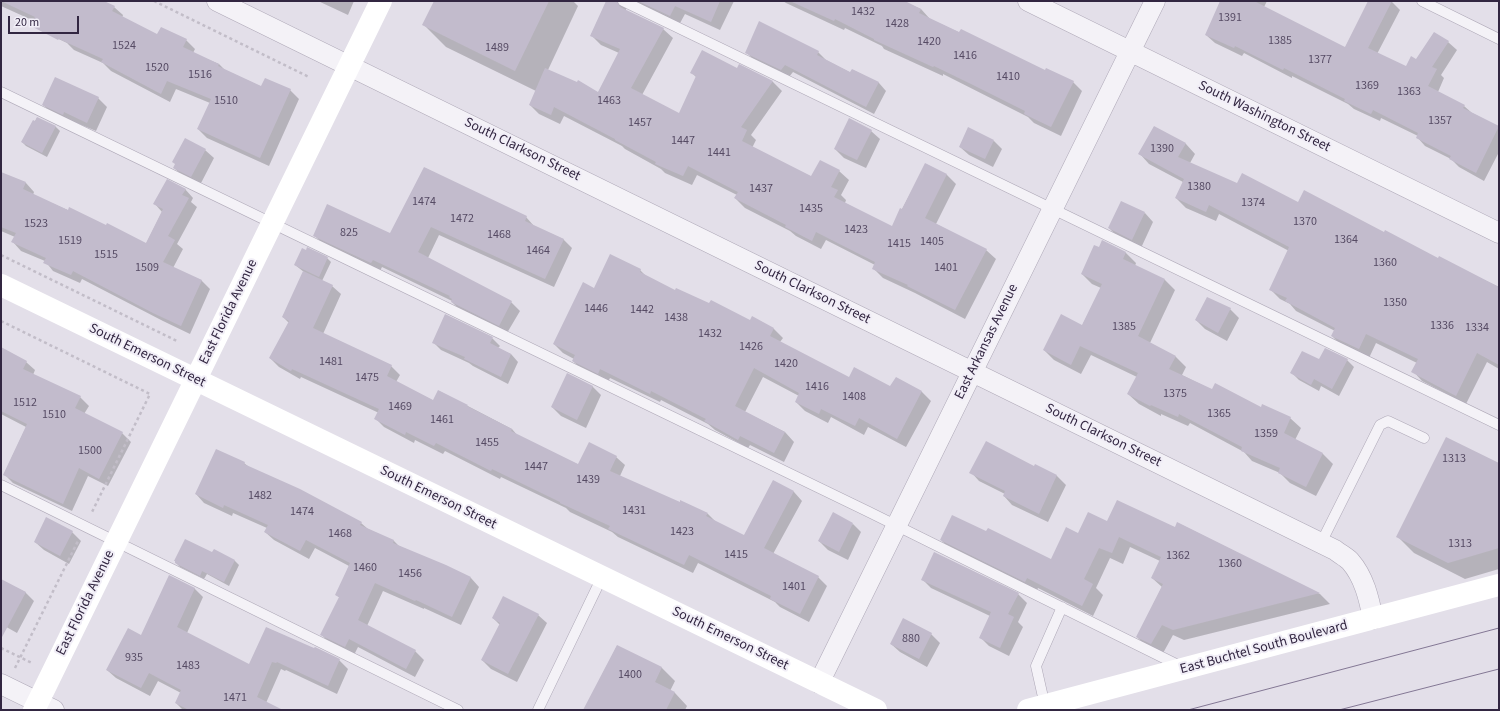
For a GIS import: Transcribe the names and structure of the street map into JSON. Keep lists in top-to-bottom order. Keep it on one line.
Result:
{"streets":{"street":["South Washington Street","South Clarkson Street","East Florida Avenue","East Arkansas Avenue","South Emerson Street","East Buchtel South Boulevard"]},"crossings":[["South Washington Street","East Arkansas Avenue"],["South Clarkson Street","East Florida Avenue"],["South Clarkson Street","East Arkansas Avenue"],["South Clarkson Street","East Buchtel South Boulevard"],["East Florida Avenue","South Emerson Street"],["East Arkansas Avenue","South Emerson Street"]],"house_numbers":["1432","1391","1428","1385","1420","1524","1489","1416","1377","1520","1516","1410","1369","1363","1510","1463","1357","1457","1447","1390","1441","1380","1437","1474","1374","1435","1472","1370","1523","1423","825","1468","1364","1519","1405","1415","1464","1515","1360","1509","1401","1350","1446","1442","1438","1336","1385","1334","1432","1426","1481","1420","1475","1416","1375","1408","1512","1469","1365","1510","1461","1359","1455","1500","1313","1447","1439","1482","1431","1474","1423","1468","1313","1415","1362","1360","1460","1456","1401","880","935","1483","1400","1471"],"scale_bar":"20 m"}
